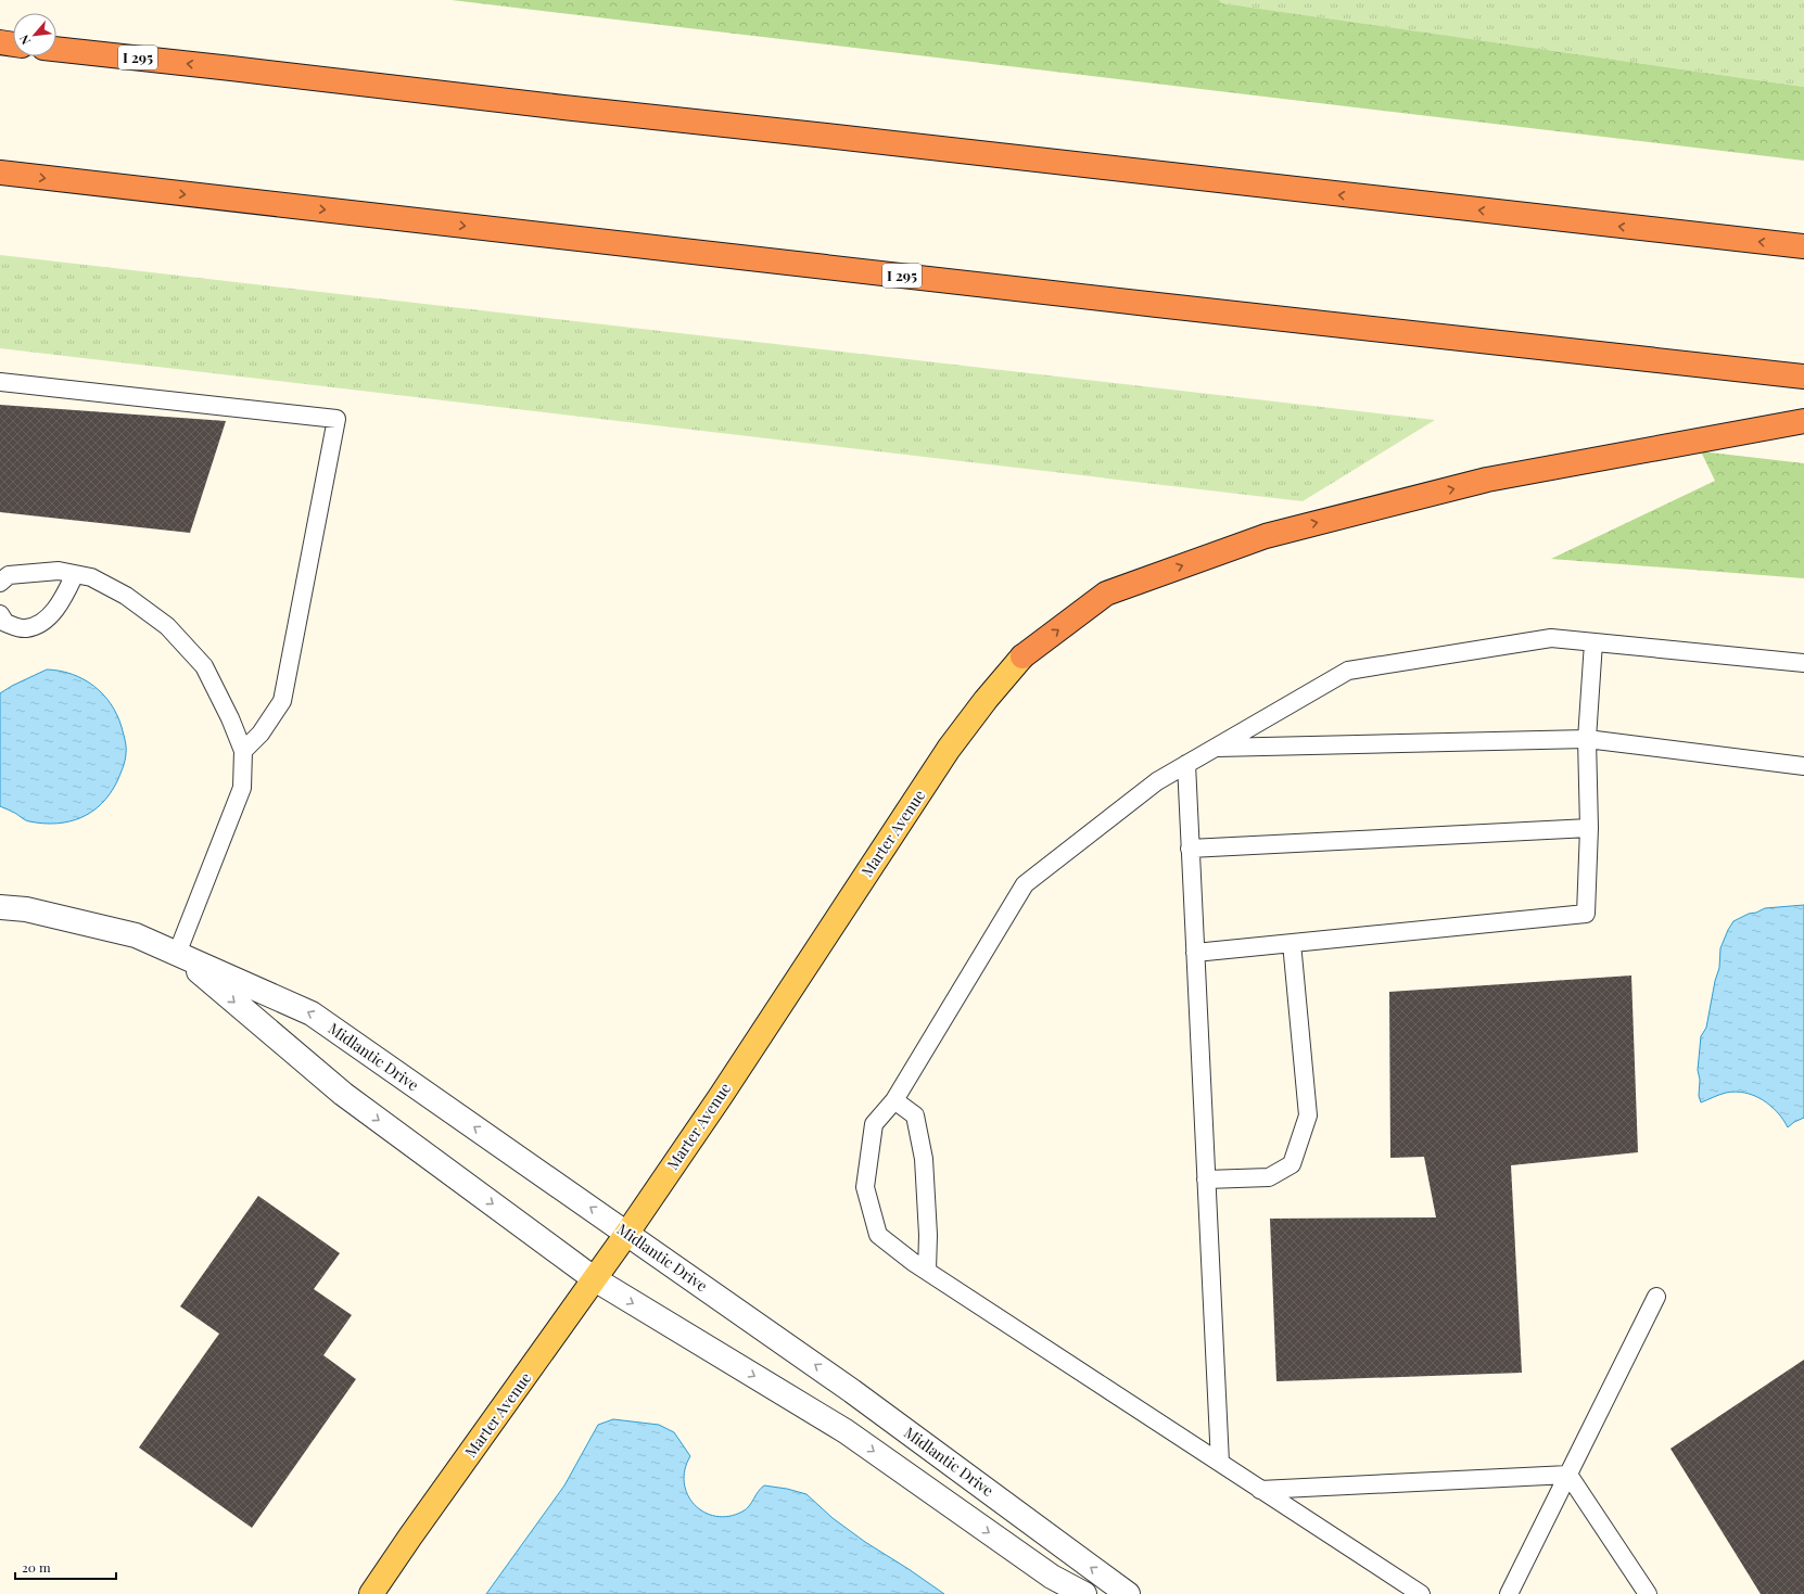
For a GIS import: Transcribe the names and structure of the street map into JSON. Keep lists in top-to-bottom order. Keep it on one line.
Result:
{"streets":{"highway":["I 295"],"main road":["Marter Avenue"],"street":["Midlantic Drive"]},"crossings":[["Marter Avenue","Midlantic Drive"]],"scale_bar":"20 m","north":"bottom left"}
